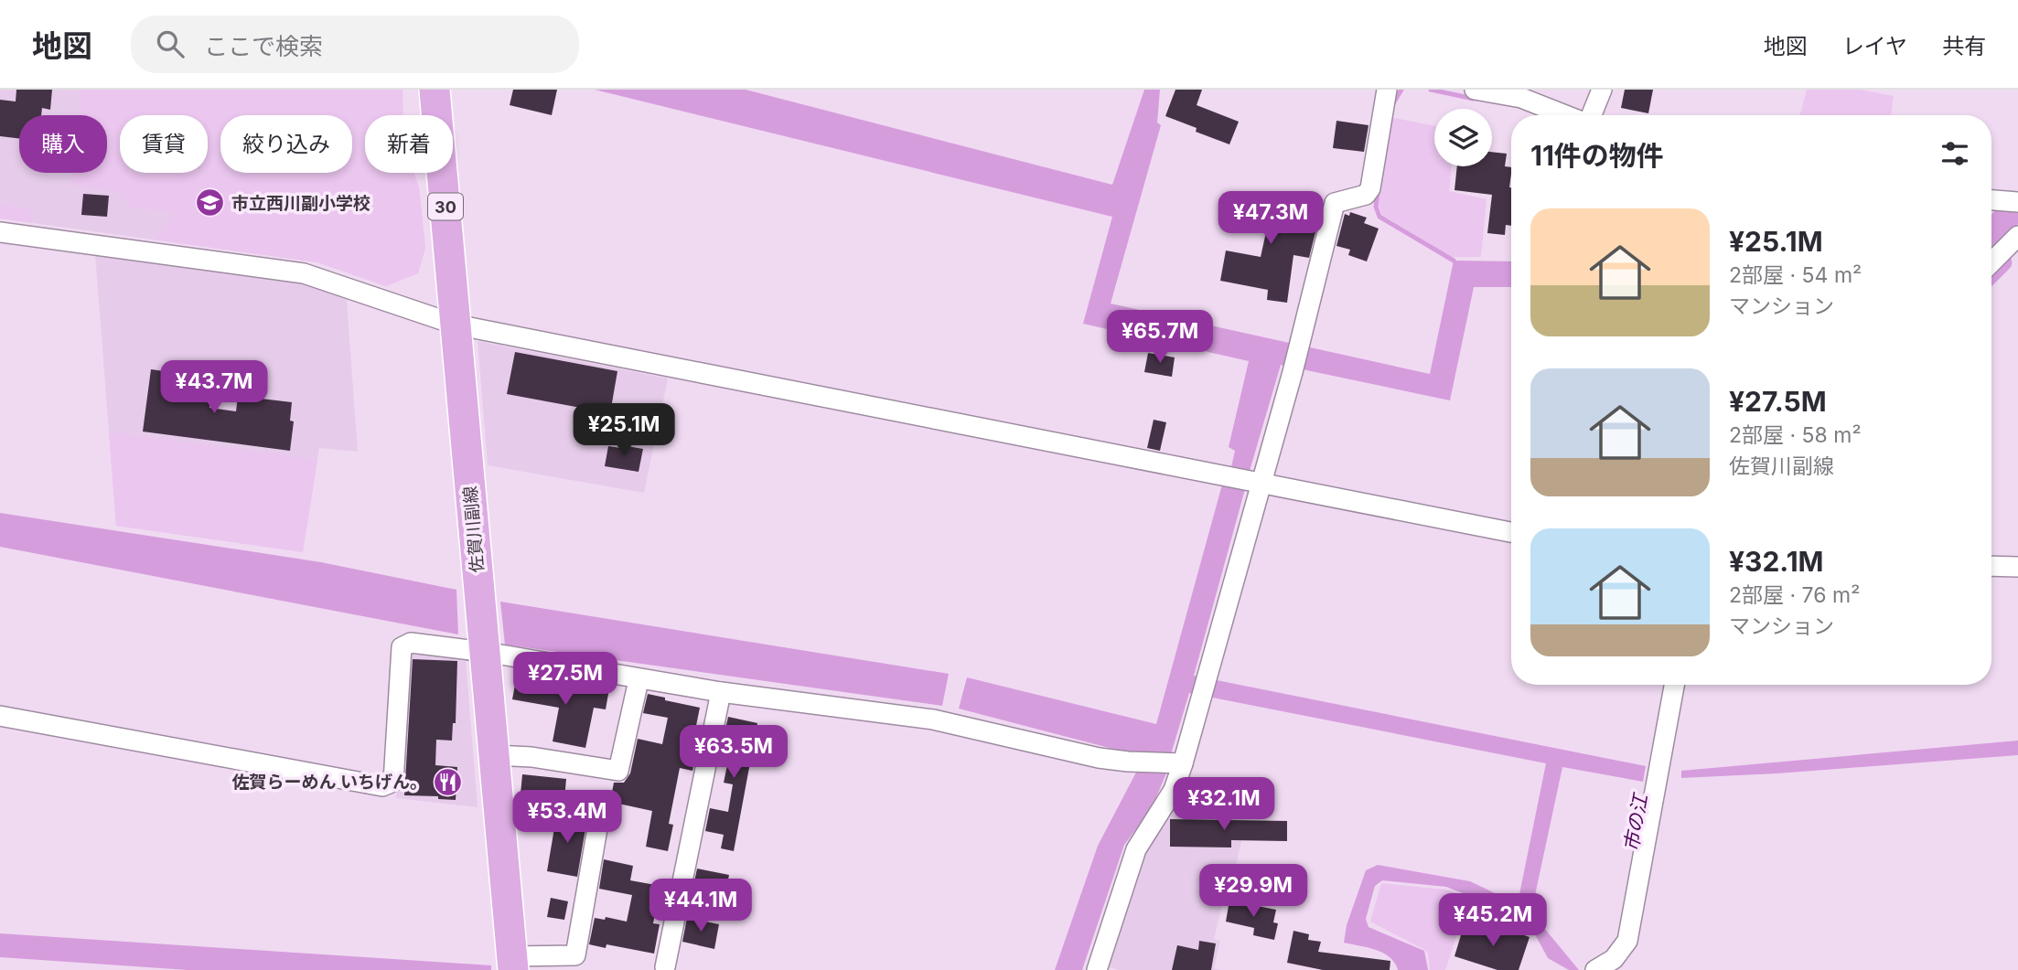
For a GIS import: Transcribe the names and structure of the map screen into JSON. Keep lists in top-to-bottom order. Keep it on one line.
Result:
{"streets":{"main road":["30","佐賀川副線"]},"water":["市の江"],"places":{"school or university":["市立西川副小学校"],"restaurant":["佐賀らーめん いちげん。"]},"page":{"header":"地図","search":"ここで検索","nav":["地図","レイヤ","共有"],"chip":["購入","賃貸","絞り込み","新着"],"heading":"11件の物件","price":["¥47.3M","¥65.7M","¥43.7M","¥25.1M","¥27.5M","¥63.5M","¥32.1M","¥53.4M","¥29.9M","¥44.1M","¥45.2M"],"list":[{"name":"¥25.1M","note":"2部屋 · 54 m² · マンション"},{"name":"¥27.5M","note":"2部屋 · 58 m² · 佐賀川副線"},{"name":"¥32.1M","note":"2部屋 · 76 m² · マンション"}]}}
